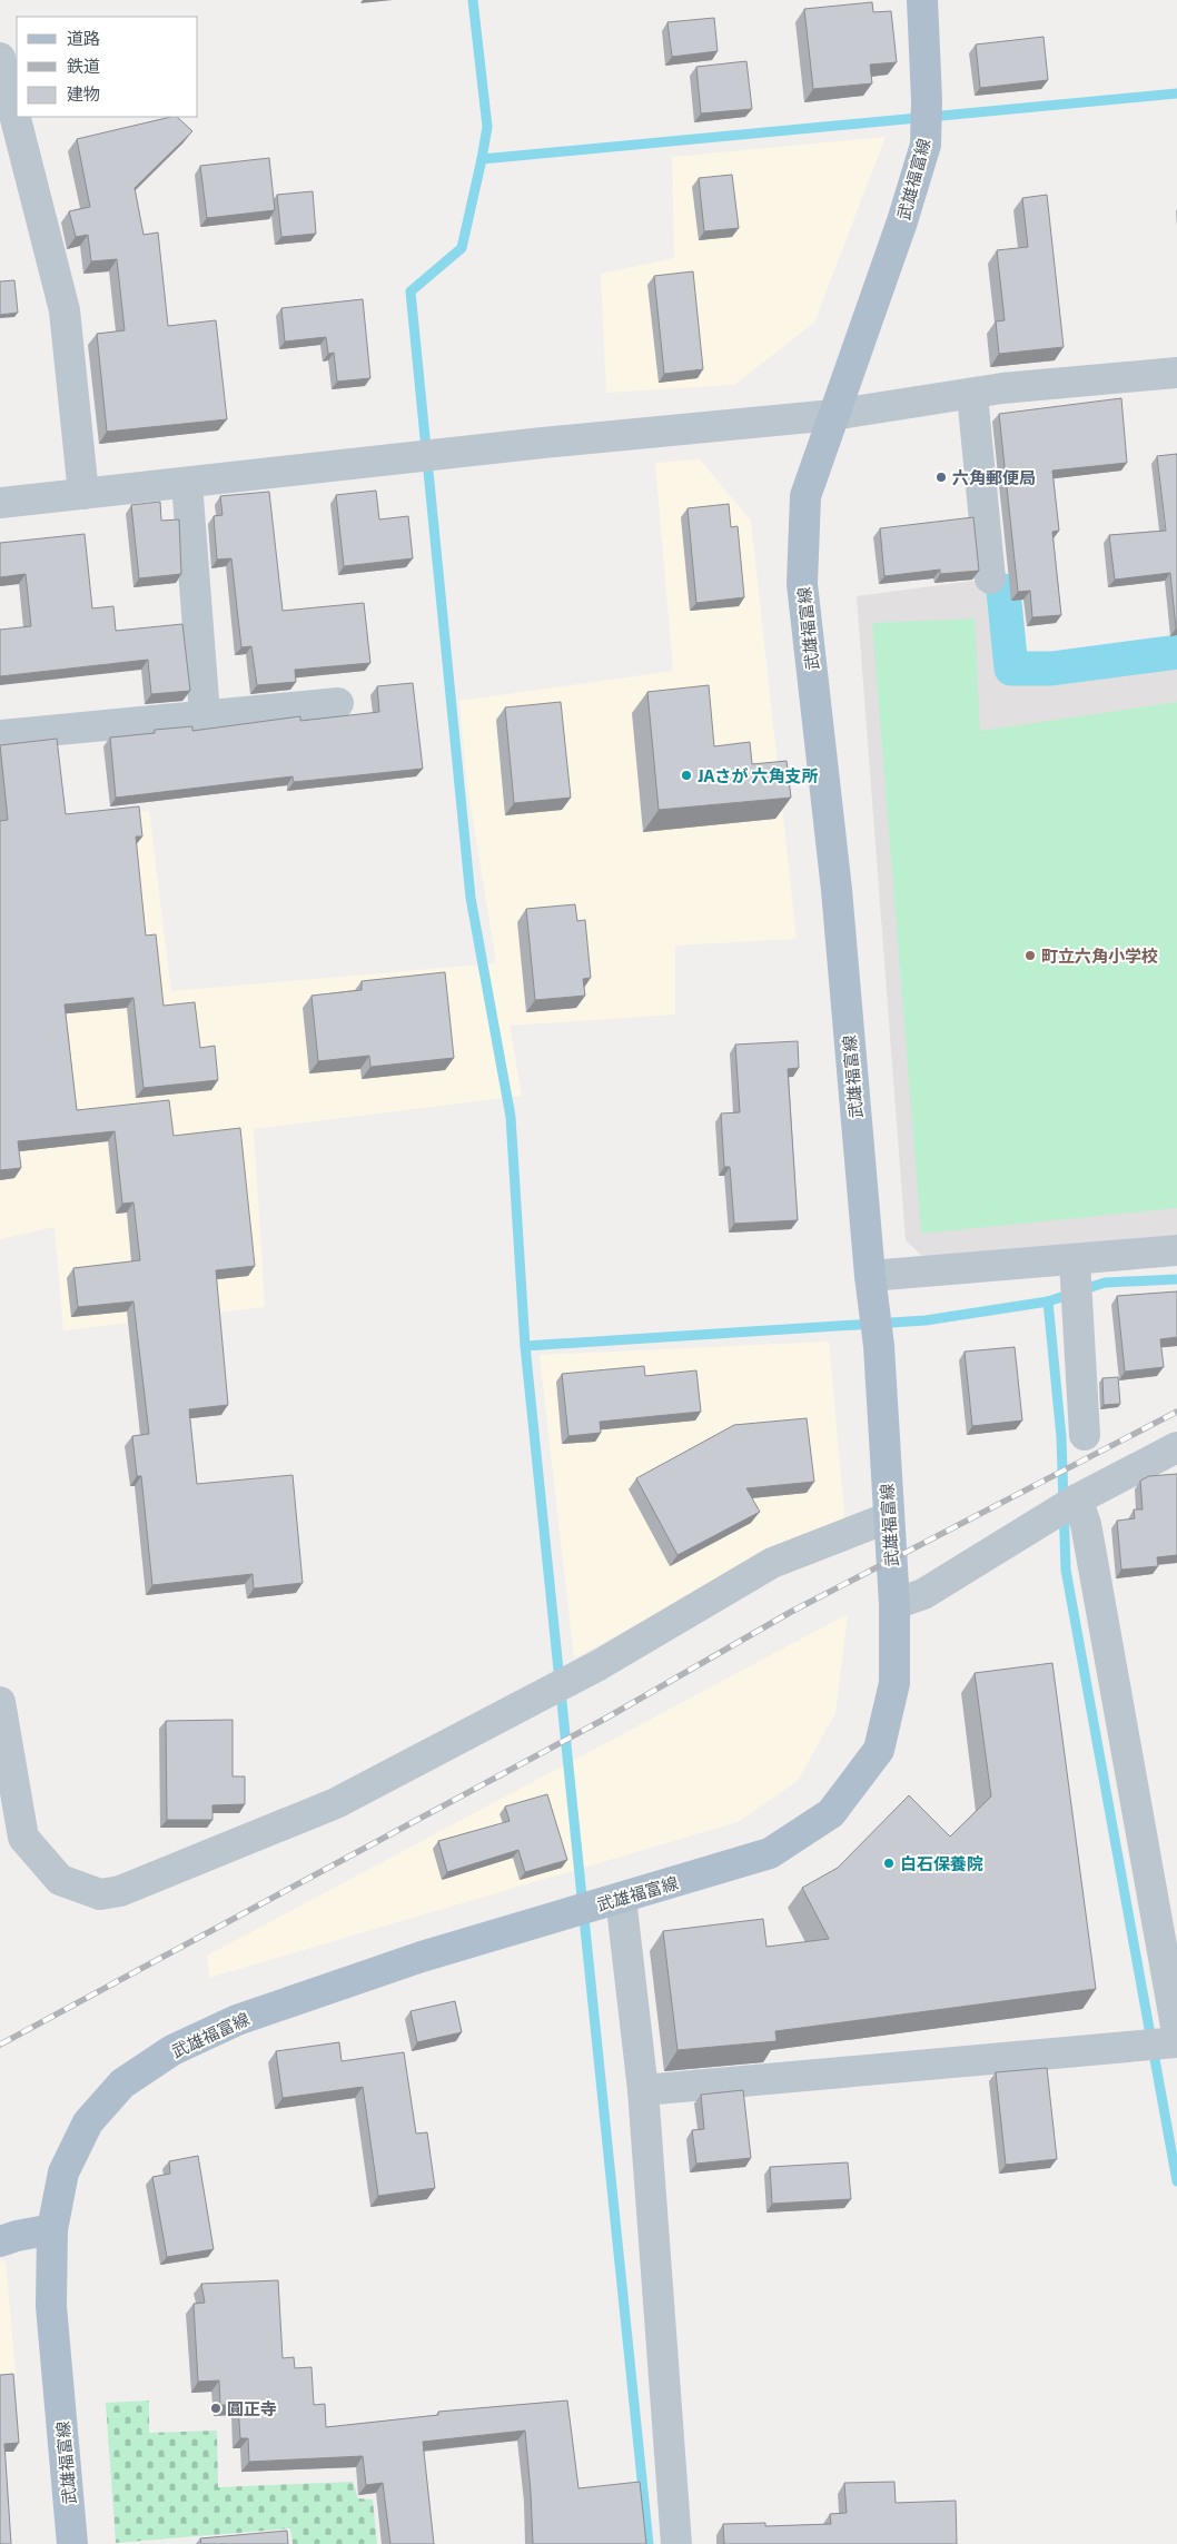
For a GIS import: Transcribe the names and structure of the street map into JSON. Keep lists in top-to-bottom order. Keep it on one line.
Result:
{"streets":{"main road":["武雄福富線"]},"places":["六角郵便局","JAさが 六角支所","町立六角小学校","白石保養院","圓正寺"],"legend":["道路","鉄道","建物"]}
